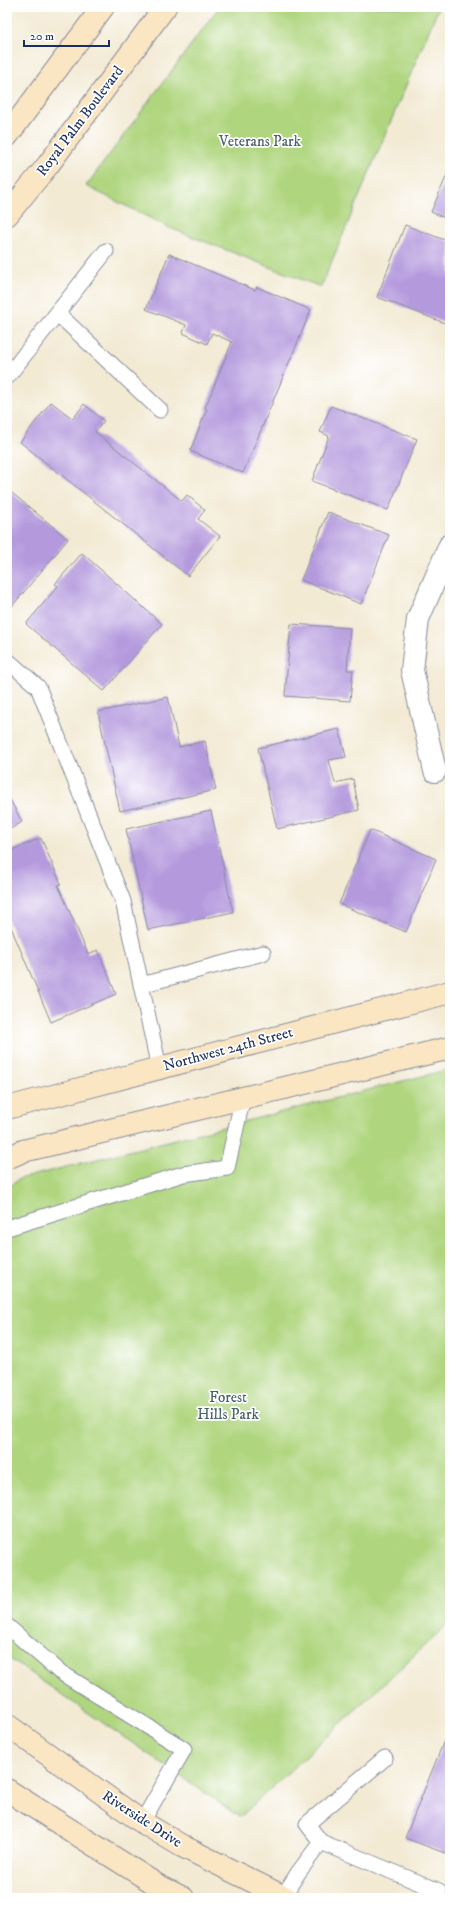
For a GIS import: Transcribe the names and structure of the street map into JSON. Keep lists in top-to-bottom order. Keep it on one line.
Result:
{"streets":{"street":["Royal Palm Boulevard","Northwest 24th Street","Riverside Drive"]},"parks":["Veterans Park","Forest Hills Park"],"scale_bar":"20 m"}
